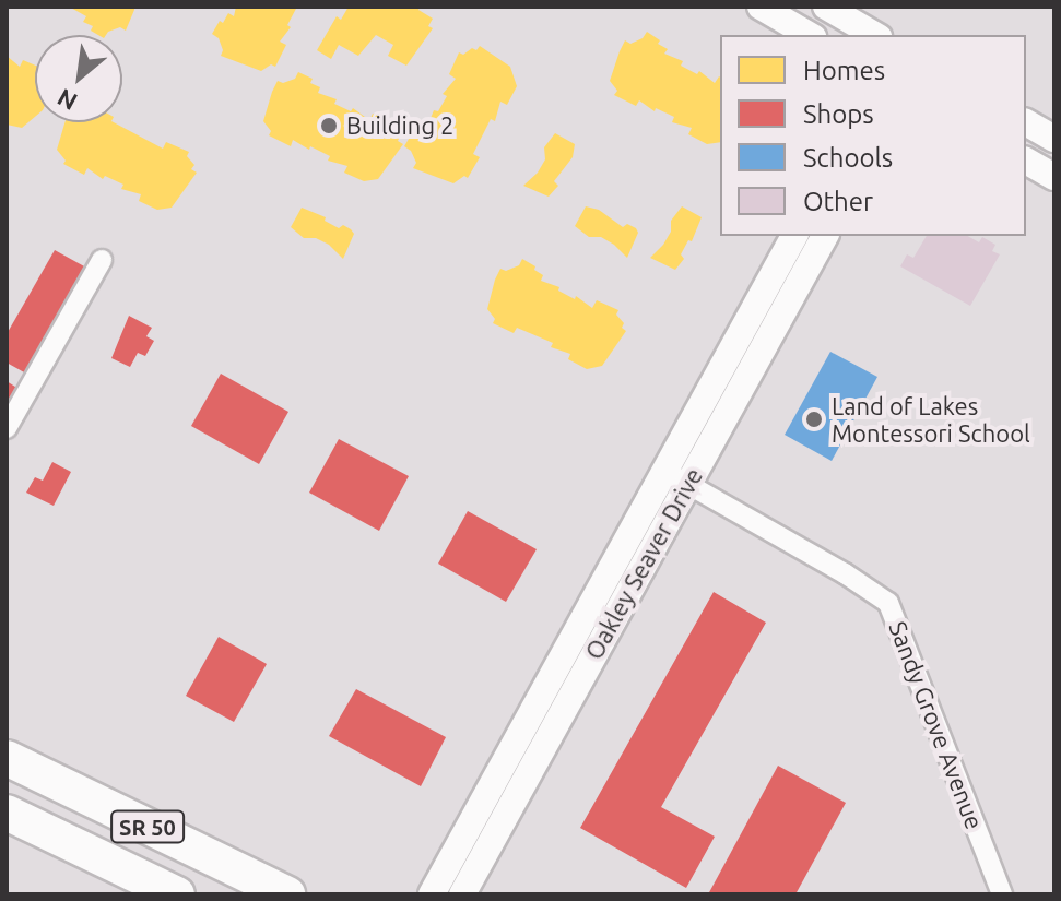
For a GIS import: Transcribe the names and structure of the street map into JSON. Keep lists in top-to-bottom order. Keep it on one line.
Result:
{"streets":{"highway":["SR 50"],"street":["Oakley Seaver Drive","Sandy Grove Avenue"]},"crossings":[["Oakley Seaver Drive","Sandy Grove Avenue"]],"places":["Building 2","Land of Lakes Montessori School"],"legend":["Homes","Shops","Schools","Other"],"north":"bottom left"}
